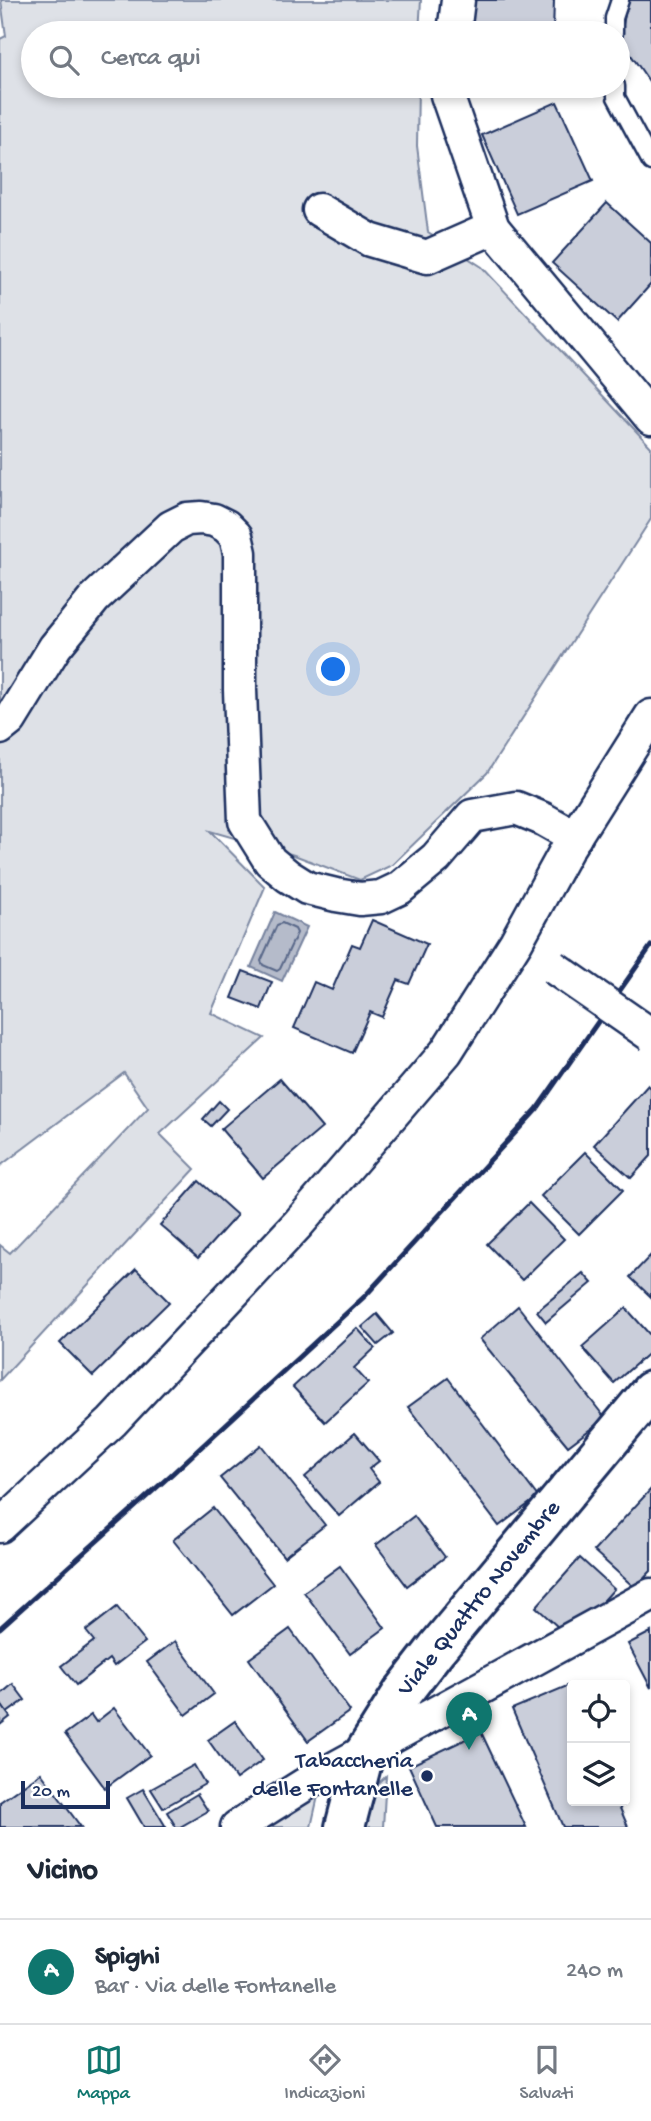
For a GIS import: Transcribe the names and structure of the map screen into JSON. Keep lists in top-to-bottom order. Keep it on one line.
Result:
{"streets":{"main road":["Viale Quattro Novembre"]},"places":["Tabaccheria delle Fontanelle"],"scale_bar":"20 m","page":{"search":"Cerca qui","pins":"A","scale":"20 m","heading":"Vicino","list":[{"mark":"A","name":"Spighi","note":"Bar · Via delle Fontanelle","value":"240 m"}],"nav":["Mappa","Indicazioni","Salvati"]}}
